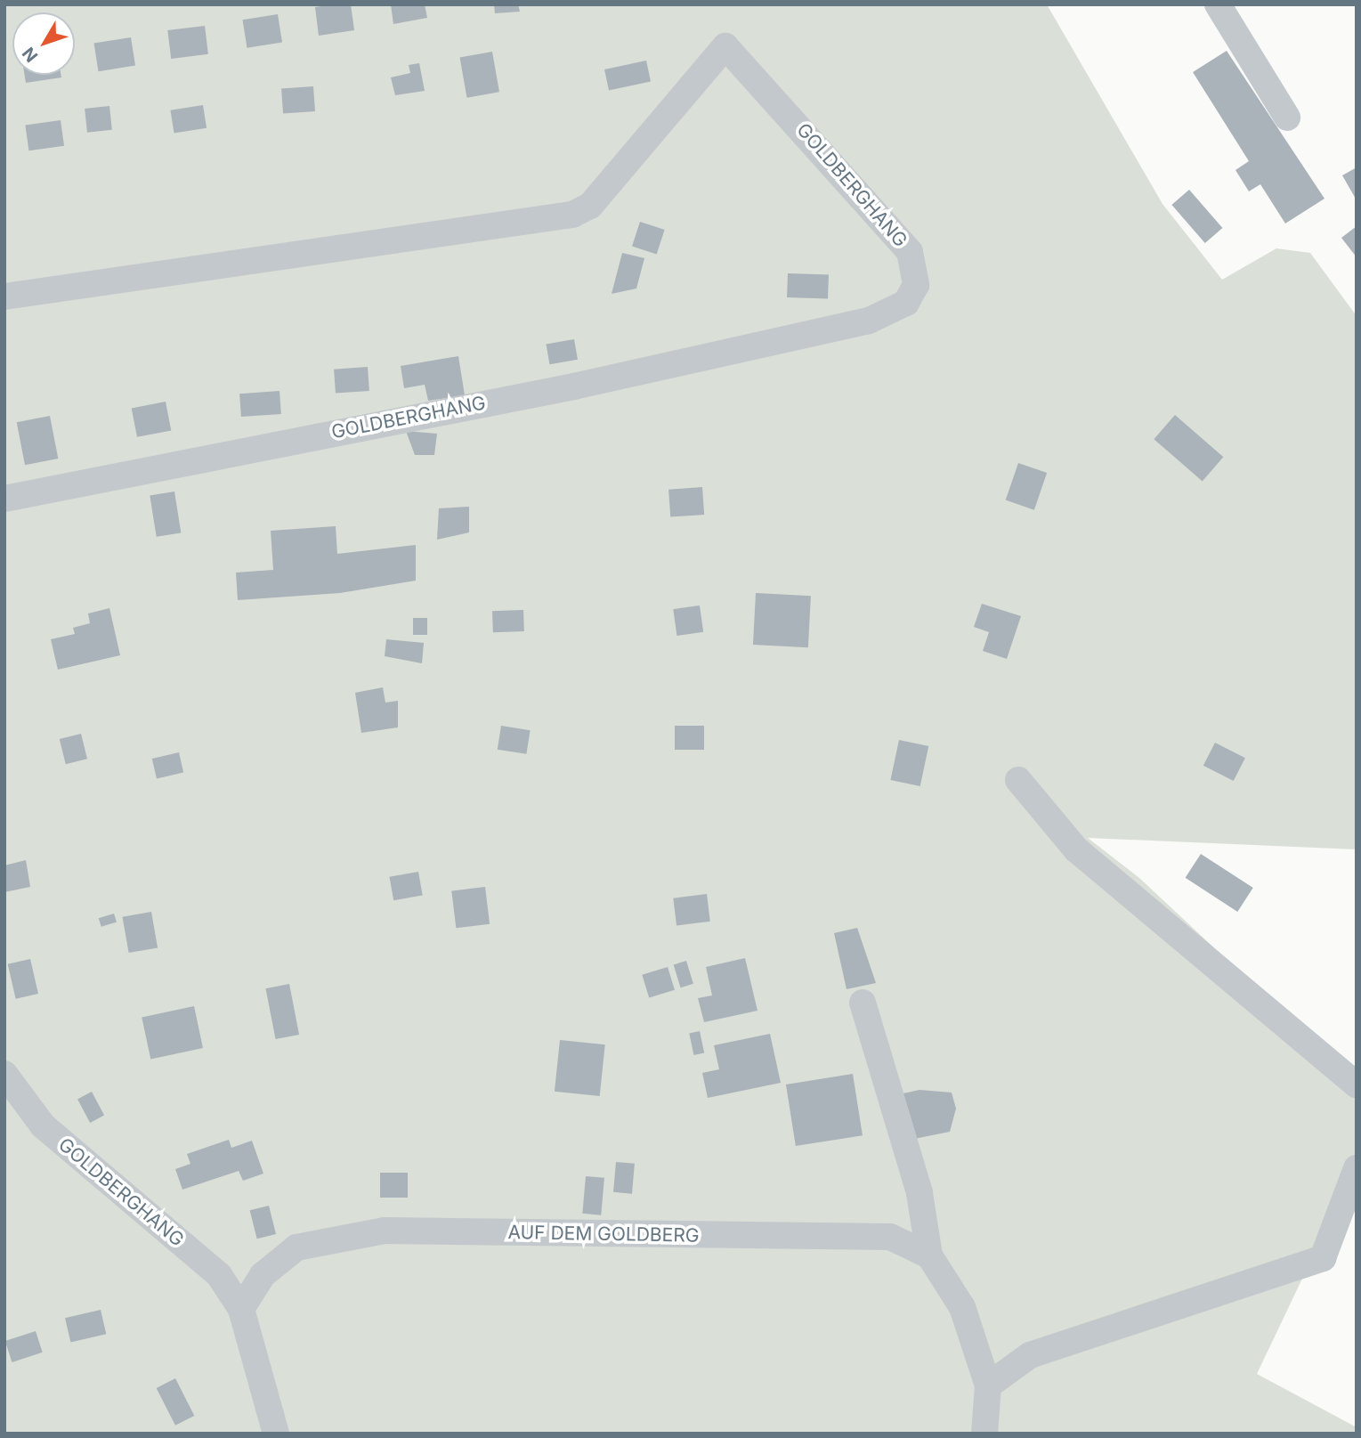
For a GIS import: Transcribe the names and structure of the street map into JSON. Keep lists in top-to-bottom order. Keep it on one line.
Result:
{"streets":{"lane":["GOLDBERGHANG","AUF DEM GOLDBERG"]},"crossings":[["GOLDBERGHANG","AUF DEM GOLDBERG"]],"north":"bottom left"}
